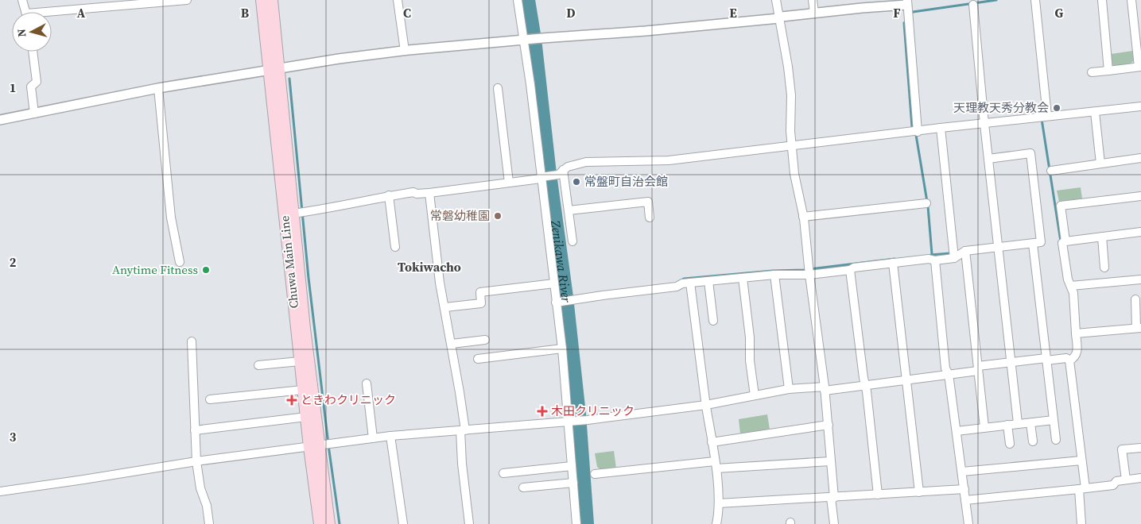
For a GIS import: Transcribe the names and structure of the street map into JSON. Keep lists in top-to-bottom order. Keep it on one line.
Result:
{"streets":{"main road":["Chuwa Main Line"]},"districts":["Tokiwacho"],"water":["Zenikawa River"],"places":{"other":["天理教天秀分教会","常盤町自治会館","常磐幼稚園","Anytime Fitness"],"health":["ときわクリニック","木田クリニック"]},"north":"left","grid":{"columns":["A","B","C","D","E","F","G"],"rows":["1","2","3"]}}
